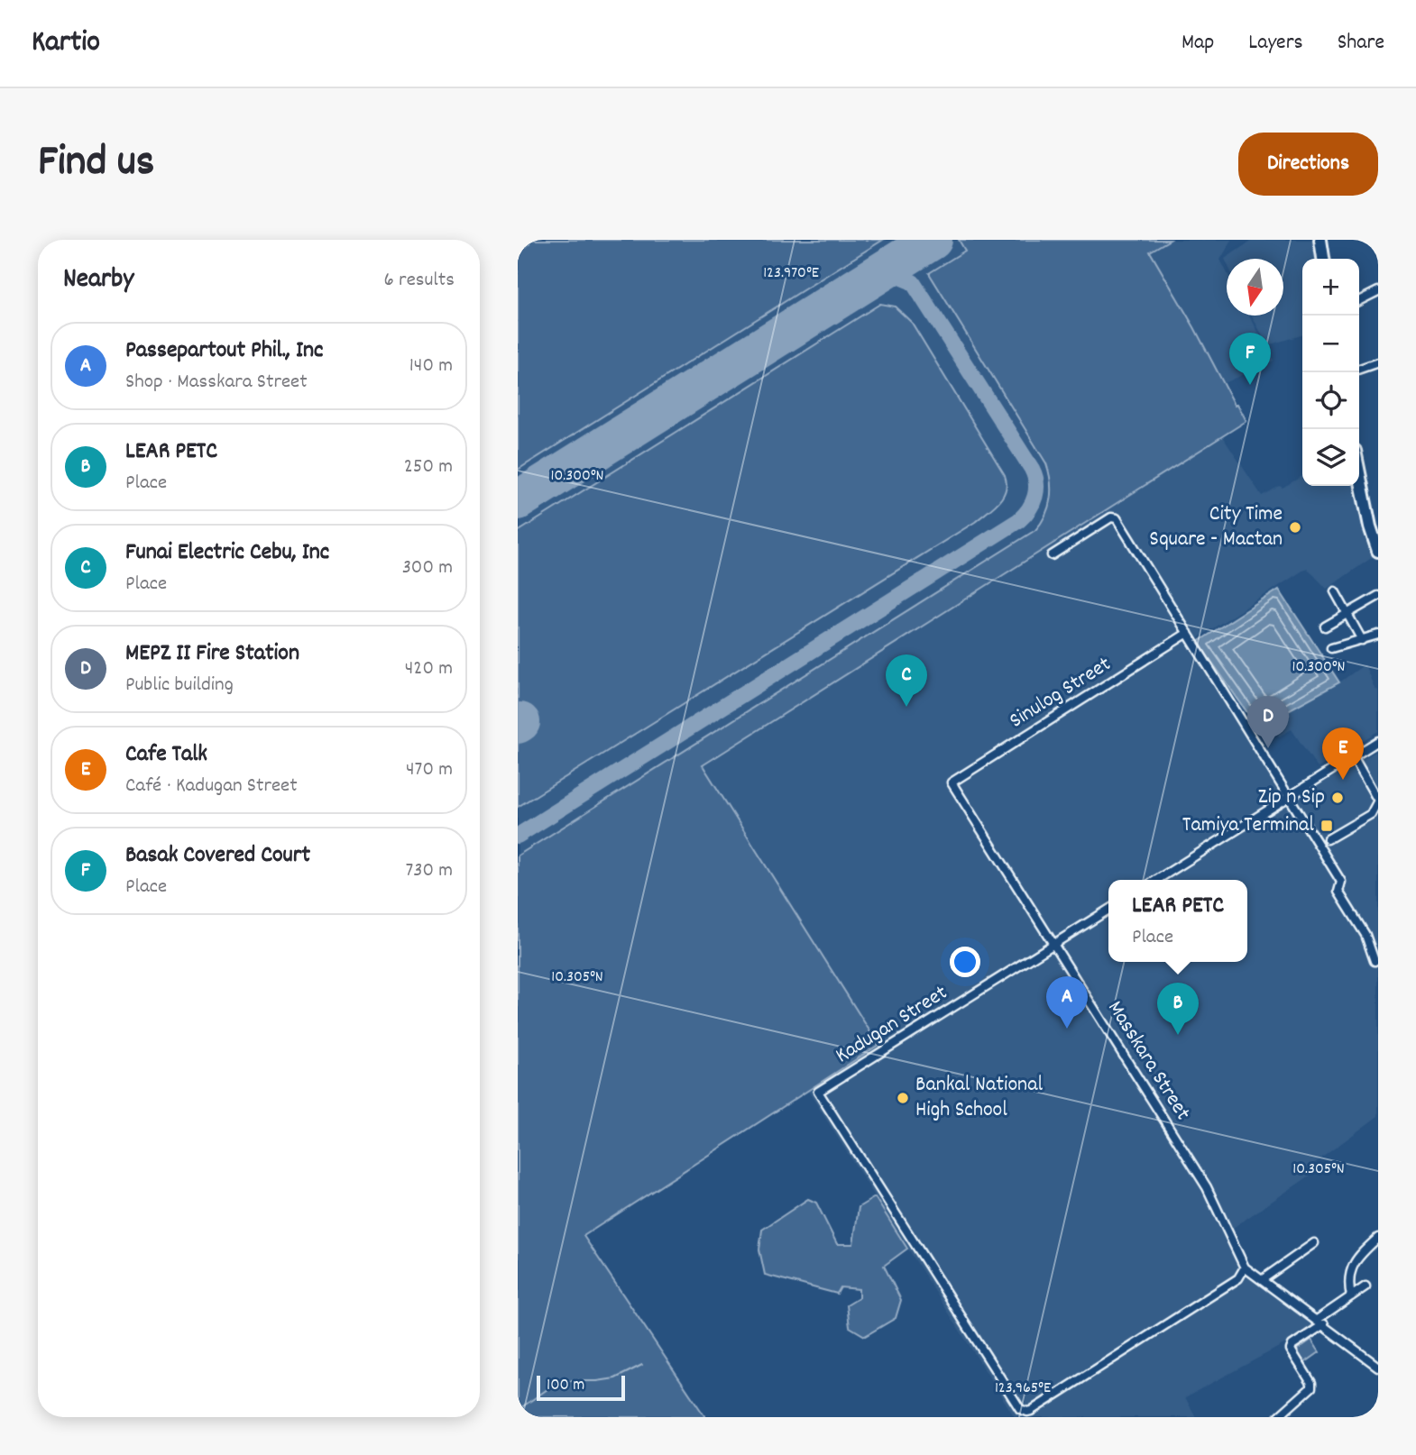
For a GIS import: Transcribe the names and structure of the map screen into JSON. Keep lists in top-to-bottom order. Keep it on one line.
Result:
{"streets":{"street":["Sinulog Street","Kadugan Street","Masskara Street"]},"crossings":[["Sinulog Street","Masskara Street"],["Kadugan Street","Masskara Street"]],"places":{"other":["City Time Square - Mactan","Zip n Sip","Bankal National High School"],"transit":["Tamiya Terminal"]},"scale_bar":"100 m","north":"bottom","page":{"header":"Kartio","nav":["Map","Layers","Share"],"title":"Find us","buttons":"Directions","heading":["Nearby","6 results"],"map_buttons":["+","−"],"list":[{"mark":"A","name":"Passepartout Phil., Inc","note":"Shop · Masskara Street","value":"140 m"},{"mark":"B","name":"LEAR PETC","note":"Place","value":"250 m"},{"mark":"C","name":"Funai Electric Cebu, Inc","note":"Place","value":"300 m"},{"mark":"D","name":"MEPZ II Fire Station","note":"Public building","value":"420 m"},{"mark":"E","name":"Cafe Talk","note":"Café · Kadugan Street","value":"470 m"},{"mark":"F","name":"Basak Covered Court","note":"Place","value":"730 m"}],"pins":["F","C","D","E","A","B"],"popup":["LEAR PETC","Place"],"scale":"100 m"},"coordinates":["123.970°E","10.300°N","10.305°N","123.965°E"]}
